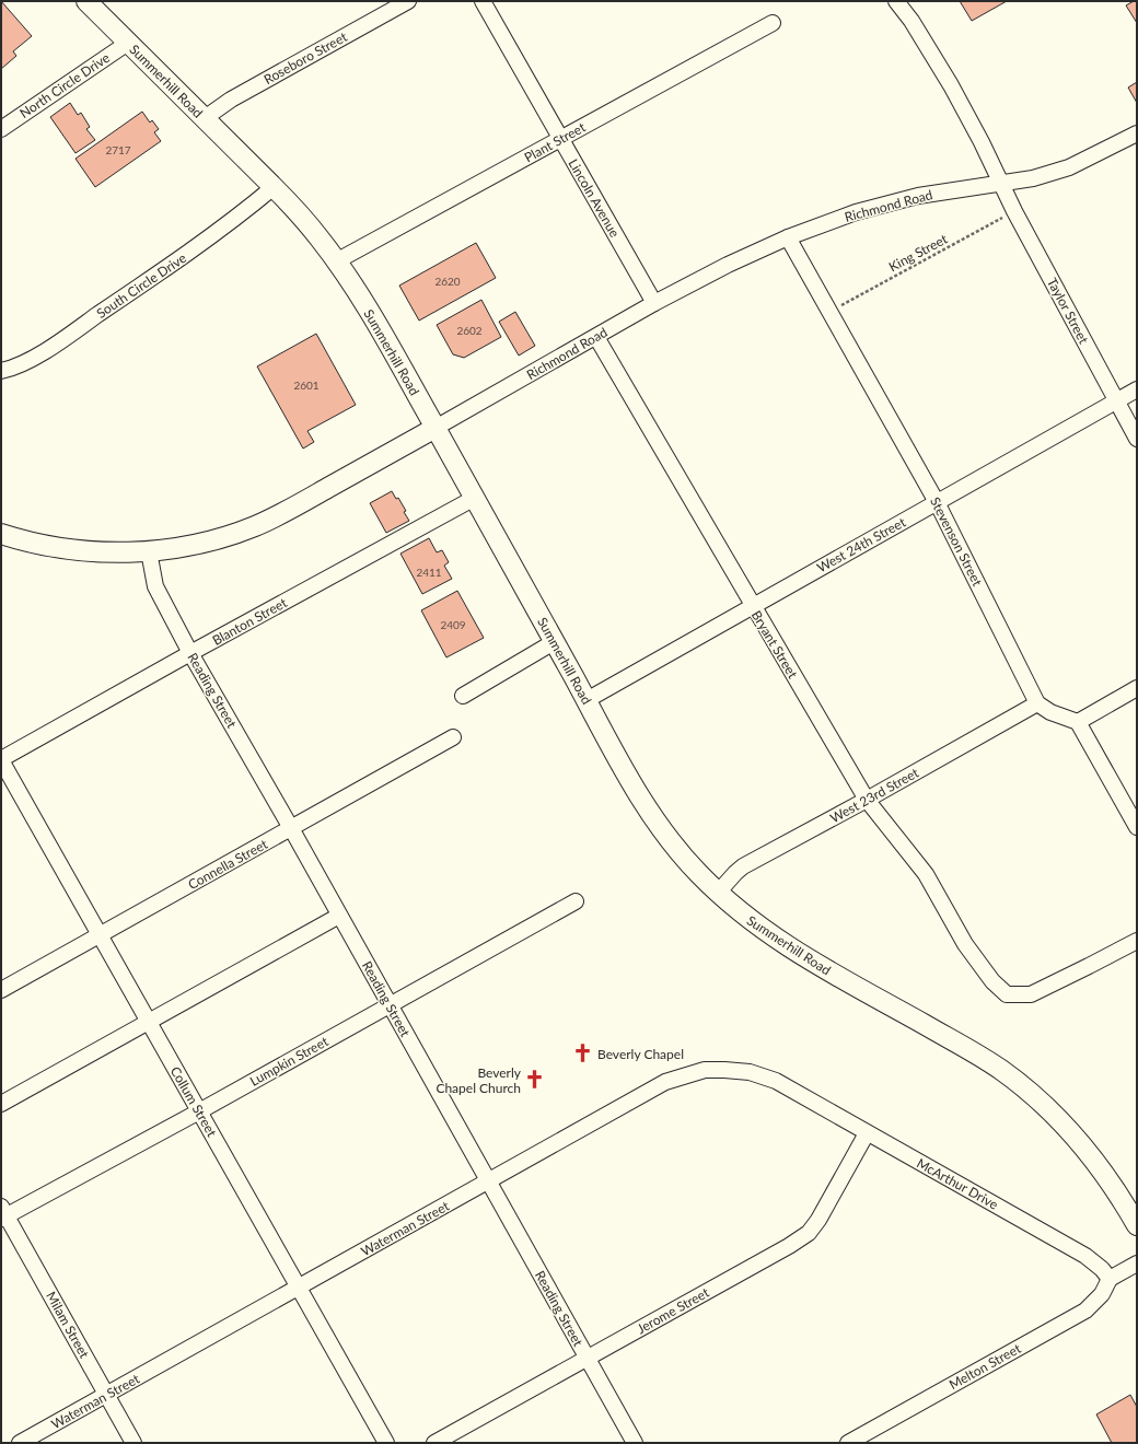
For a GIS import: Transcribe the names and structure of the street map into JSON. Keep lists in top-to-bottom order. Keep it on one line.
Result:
{"streets":{"main road":["Summerhill Road","Richmond Road"],"street":["Roseboro Street","North Circle Drive","Plant Street","Lincoln Avenue","South Circle Drive","Taylor Street","Stevenson Street","West 24th Street","Blanton Street","Bryant Street","Reading Street","West 23rd Street","Connella Street","Lumpkin Street","Collum Street","McArthur Drive","Waterman Street","Jerome Street","Milam Street","Melton Street"],"path":["King Street"]},"crossings":[["Roseboro Street","Summerhill Road"],["Summerhill Road","North Circle Drive"],["Summerhill Road","Plant Street"],["Summerhill Road","Richmond Road"],["Summerhill Road","South Circle Drive"],["Summerhill Road","West 24th Street"],["Summerhill Road","Blanton Street"],["Summerhill Road","West 23rd Street"],["Plant Street","Lincoln Avenue"],["Lincoln Avenue","Richmond Road"],["Richmond Road","Taylor Street"],["Richmond Road","Stevenson Street"],["Richmond Road","Bryant Street"],["Richmond Road","Reading Street"],["King Street","Taylor Street"],["King Street","Stevenson Street"],["Taylor Street","West 24th Street"],["Stevenson Street","West 24th Street"],["Stevenson Street","West 23rd Street"],["West 24th Street","Bryant Street"],["Blanton Street","Reading Street"],["Blanton Street","Collum Street"],["Bryant Street","West 23rd Street"],["Reading Street","Connella Street"],["Reading Street","Lumpkin Street"],["Reading Street","Waterman Street"],["Reading Street","Jerome Street"],["Connella Street","Collum Street"],["Lumpkin Street","Collum Street"],["Lumpkin Street","Milam Street"],["Collum Street","Waterman Street"],["McArthur Drive","Waterman Street"],["McArthur Drive","Jerome Street"],["McArthur Drive","Melton Street"],["Waterman Street","Milam Street"]],"places":{"church":["Beverly Chapel","Beverly Chapel Church"]},"house_numbers":["2717","2620","2602","2601","2411","2409"]}
